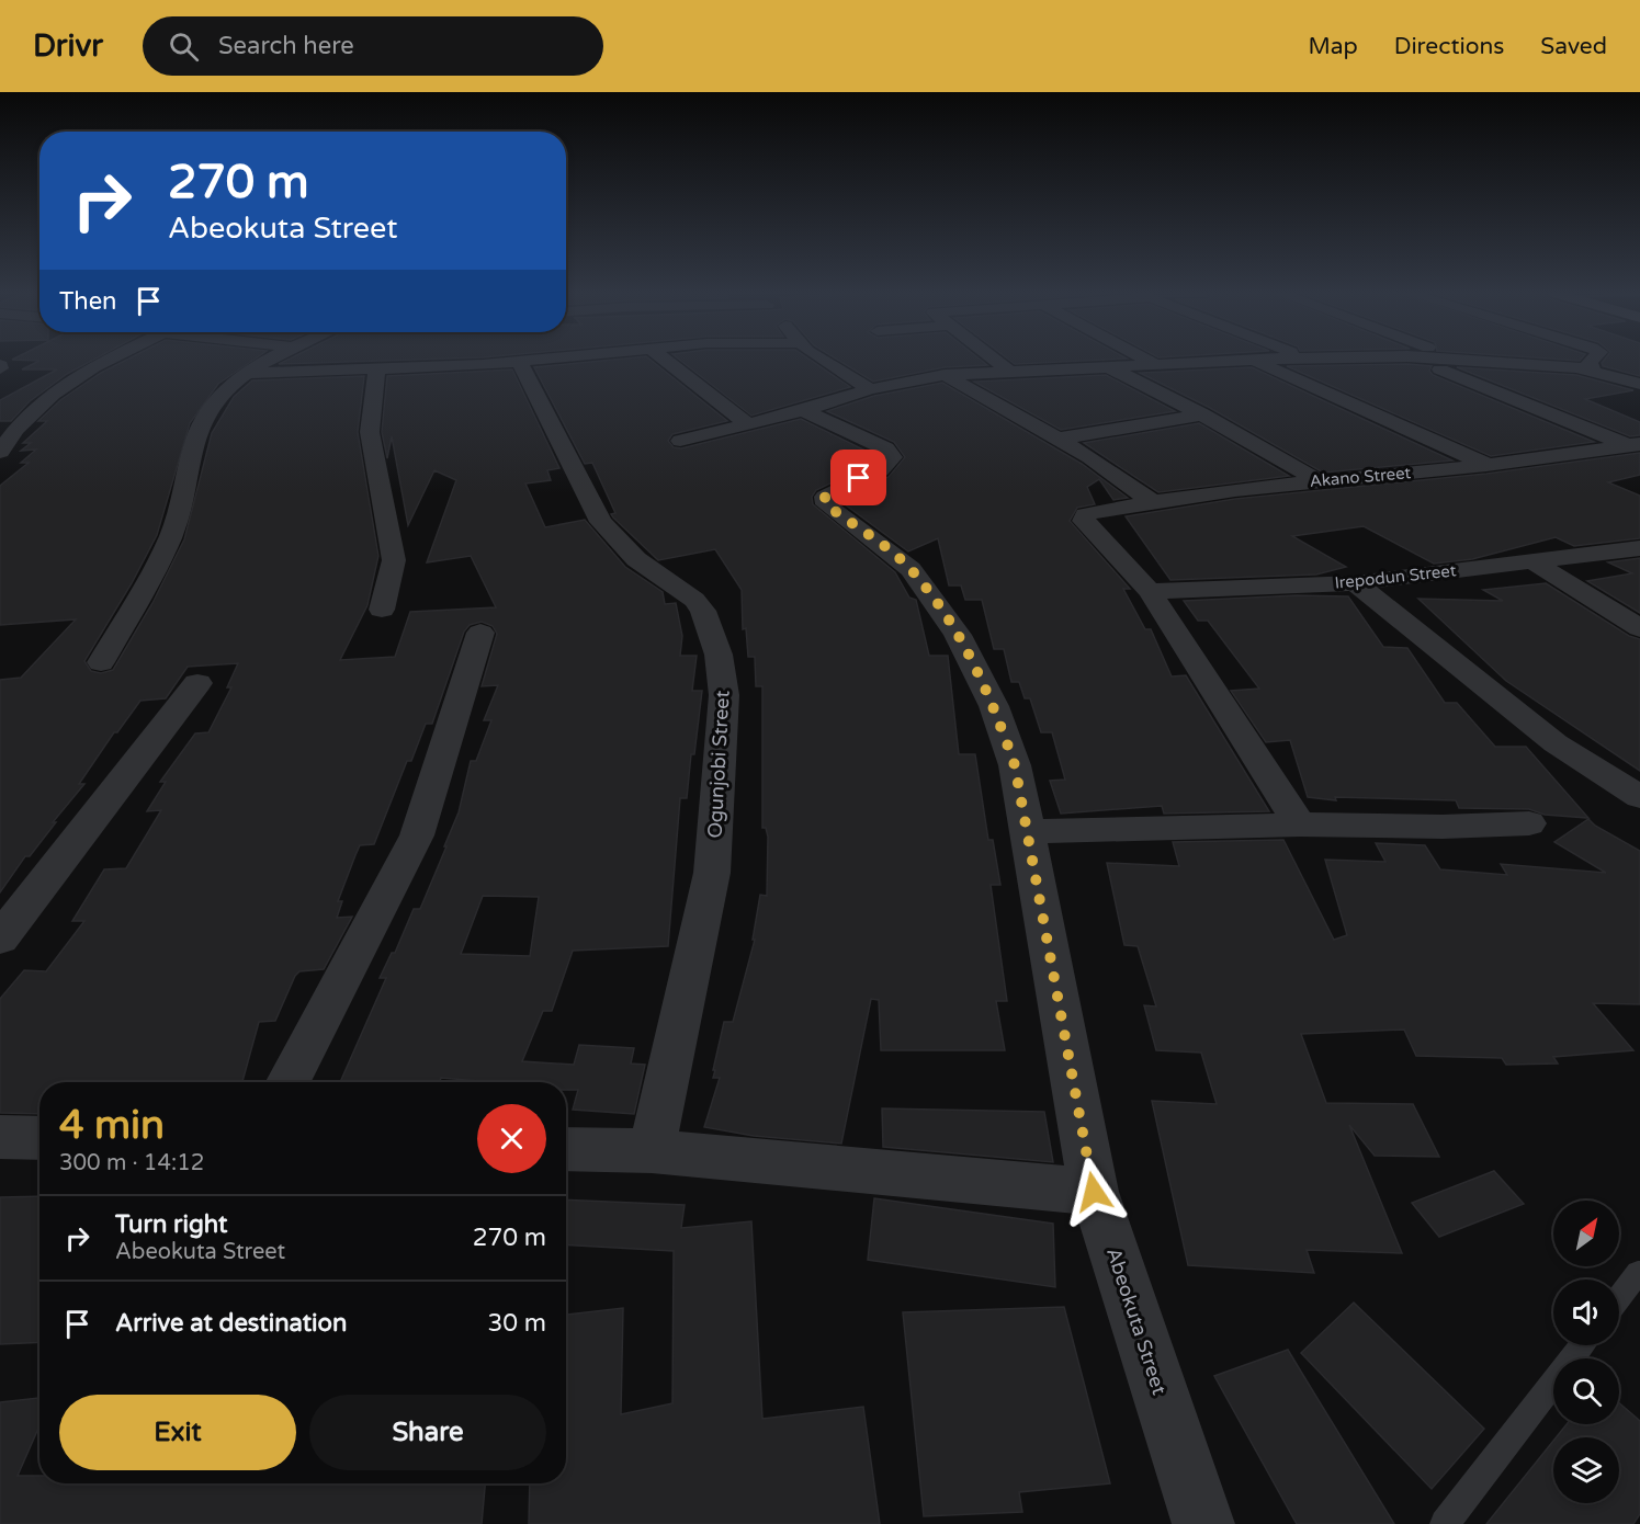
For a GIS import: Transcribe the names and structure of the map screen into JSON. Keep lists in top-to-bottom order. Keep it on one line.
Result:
{"streets":{"street":["Akano Street","Irepodun Street","Ogunjobi Street","Abeokuta Street"]},"crossings":[["Akano Street","Irepodun Street"]],"north":"top right","page":{"header":"Drivr","search":"Search here","nav":["Map","Directions","Saved"],"turn":["270 m","Abeokuta Street"],"then":"Then","heading":["4 min","300 m · 14:12"],"list":[{"name":"Turn right","note":"Abeokuta Street","value":"270 m"},{"name":"Arrive at destination","value":"30 m"}],"buttons":["Exit","Share"]}}
